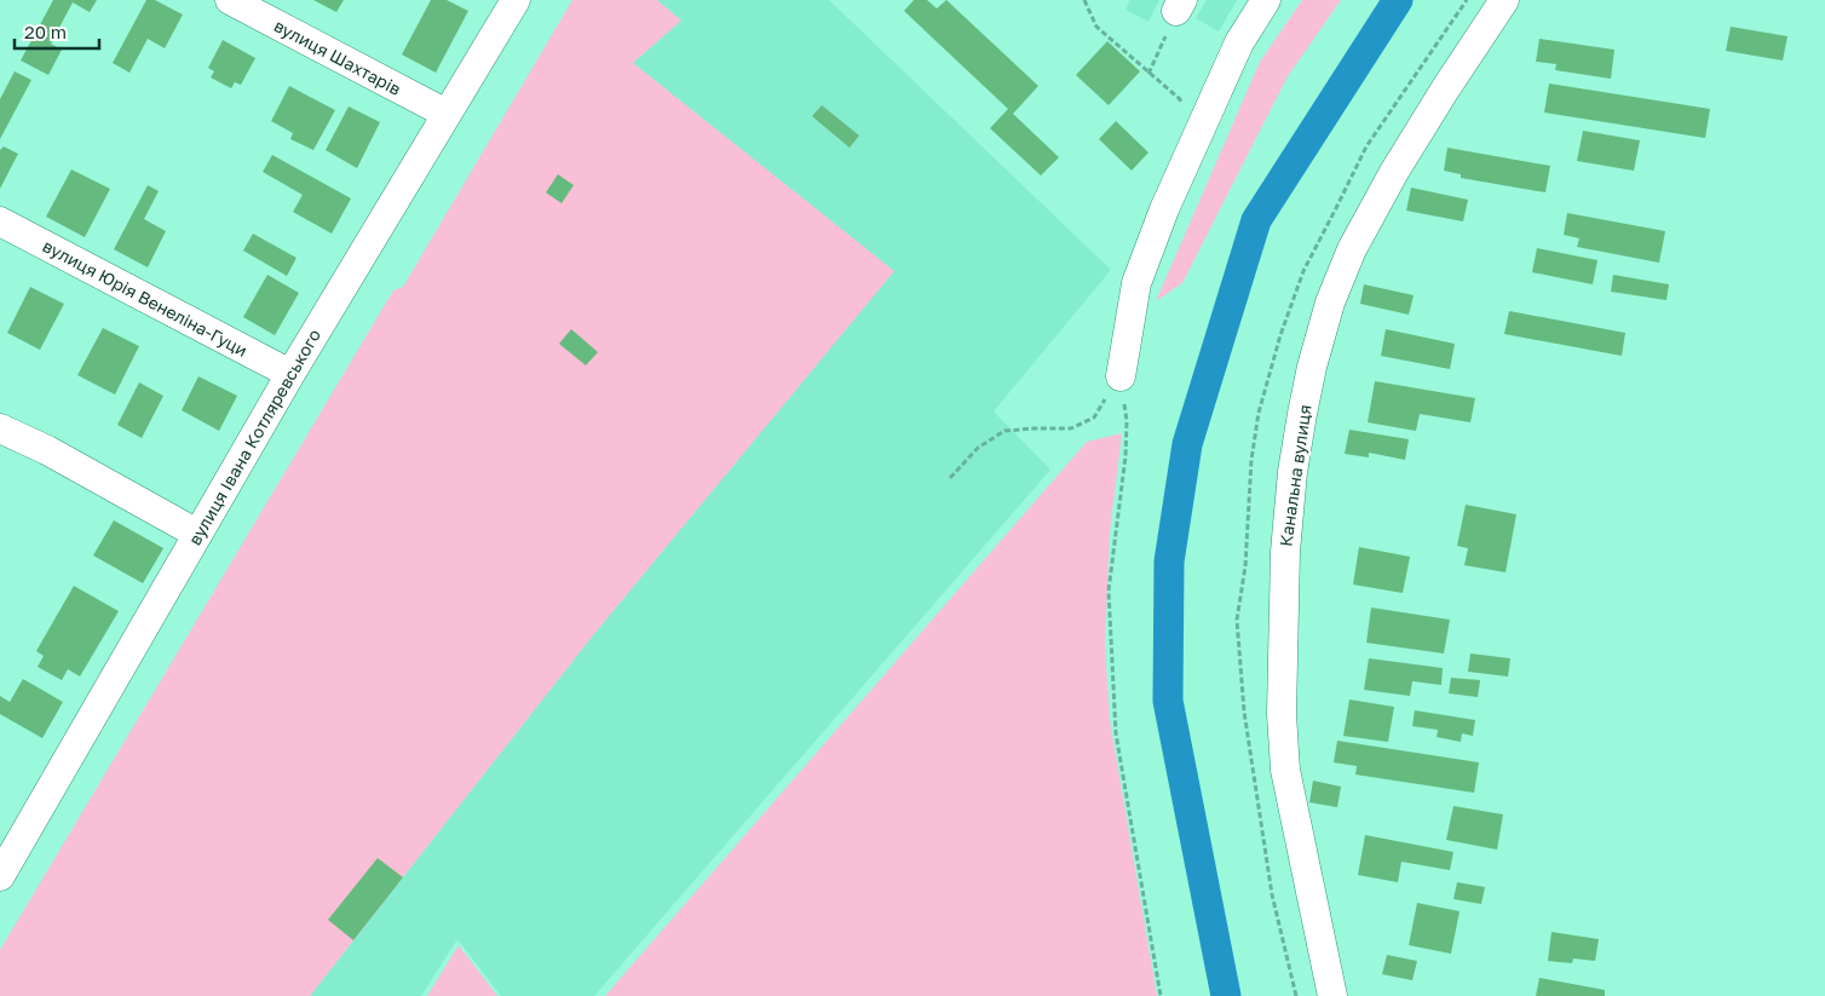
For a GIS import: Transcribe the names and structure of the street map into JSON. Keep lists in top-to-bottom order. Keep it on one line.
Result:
{"streets":{"street":["вулиця Шахтарів","вулиця Юрія Венеліна-Гуци","вулиця Івана Котляревського","Канальна вулиця"]},"crossings":[["вулиця Шахтарів","вулиця Івана Котляревського"],["вулиця Юрія Венеліна-Гуци","вулиця Івана Котляревського"]],"scale_bar":"20 m"}
